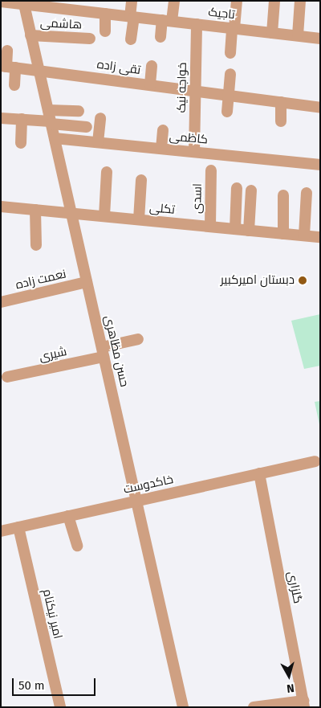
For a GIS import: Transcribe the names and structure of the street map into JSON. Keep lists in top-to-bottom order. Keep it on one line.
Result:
{"streets":{"street":["تاجیک","هاشمی","تقی زاده","خواجه نیک","کاظمی","اسدی","تکلی","نعمت زاده","حسن مظاهری","شیری","خاکدوست","گلزاری","امیر نیکنام"]},"crossings":[["تاجیک","خواجه نیک"],["تاجیک","حسن مظاهری"],["هاشمی","حسن مظاهری"],["تقی زاده","خواجه نیک"],["تقی زاده","حسن مظاهری"],["خواجه نیک","کاظمی"],["کاظمی","حسن مظاهری"],["اسدی","تکلی"],["تکلی","حسن مظاهری"],["نعمت زاده","حسن مظاهری"],["حسن مظاهری","شیری"],["حسن مظاهری","خاکدوست"],["خاکدوست","گلزاری"],["خاکدوست","امیر نیکنام"]],"places":["دبستان امیرکبیر"],"scale_bar":"50 m","north":"bottom"}
